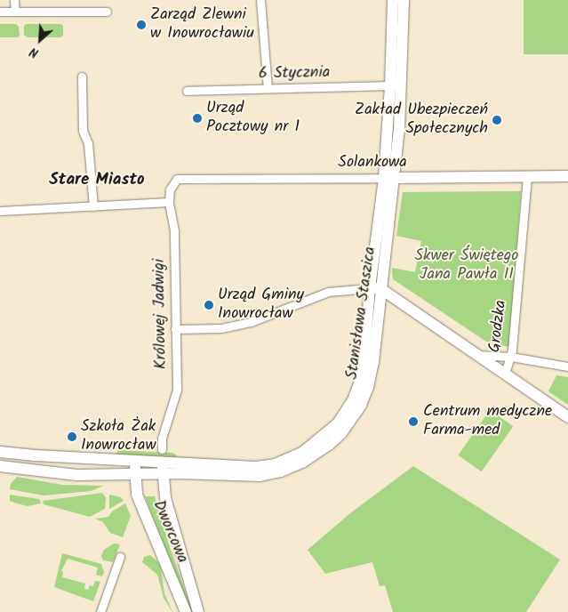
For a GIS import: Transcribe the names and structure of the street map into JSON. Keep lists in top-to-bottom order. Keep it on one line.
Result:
{"streets":{"main road":["Solankowa","Stanisława Staszica","Dworcowa"],"street":["6 Stycznia","Królowej Jadwigi","Grodzka"]},"crossings":[["6 Stycznia","Stanisława Staszica"],["Solankowa","Stanisława Staszica"],["Solankowa","Królowej Jadwigi"],["Solankowa","Grodzka"],["Stanisława Staszica","Dworcowa"]],"districts":["Stare Miasto"],"parks":["Skwer Świętego Jana Pawła II"],"places":["Zarząd Zlewni w Inowrocławiu","Urząd Pocztowy nr 1","Zakład Ubezpieczeń Społecznych","Urząd Gminy Inowrocław","Centrum medyczne Farma-med","Szkoła Żak Inowrocław"],"north":"bottom left"}
